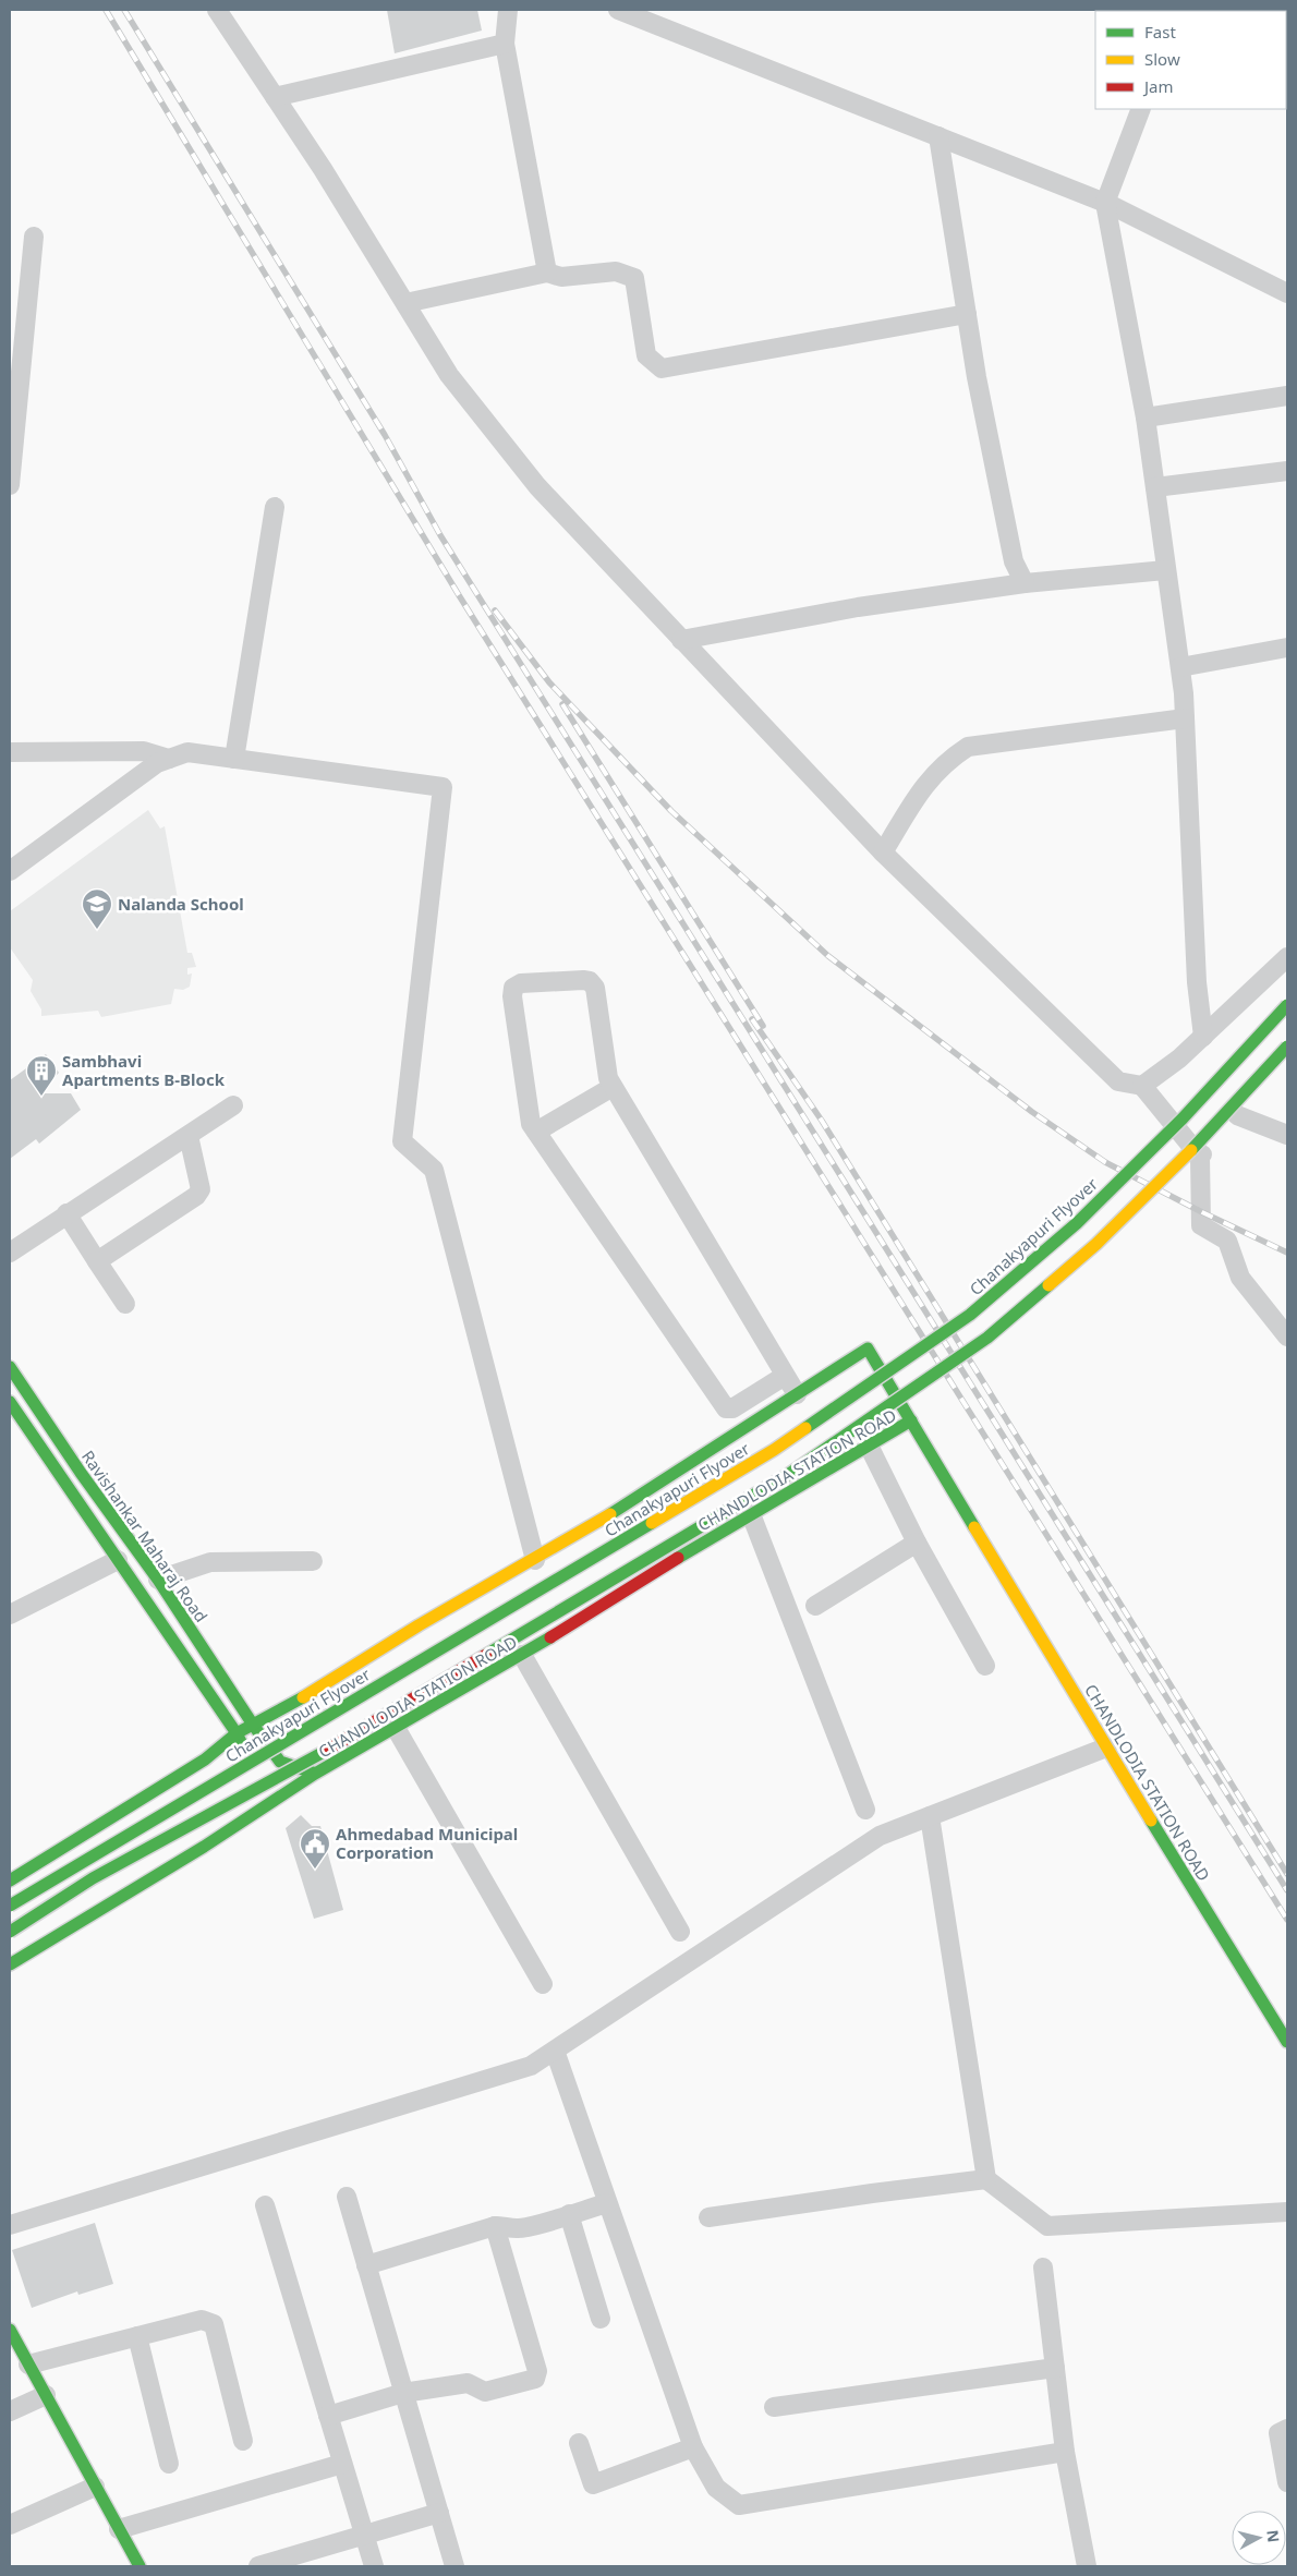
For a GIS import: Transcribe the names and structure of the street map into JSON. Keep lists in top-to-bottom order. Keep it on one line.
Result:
{"streets":{"main road":["Chanakyapuri Flyover","CHANDLODIA STATION ROAD","Ravishankar Maharaj Road"]},"crossings":[["CHANDLODIA STATION ROAD","Ravishankar Maharaj Road"]],"places":{"school or university":["Nalanda School"],"building":["Sambhavi Apartments B-Block"],"public building":["Ahmedabad Municipal Corporation"]},"legend":["Fast","Slow","Jam"],"north":"right"}
